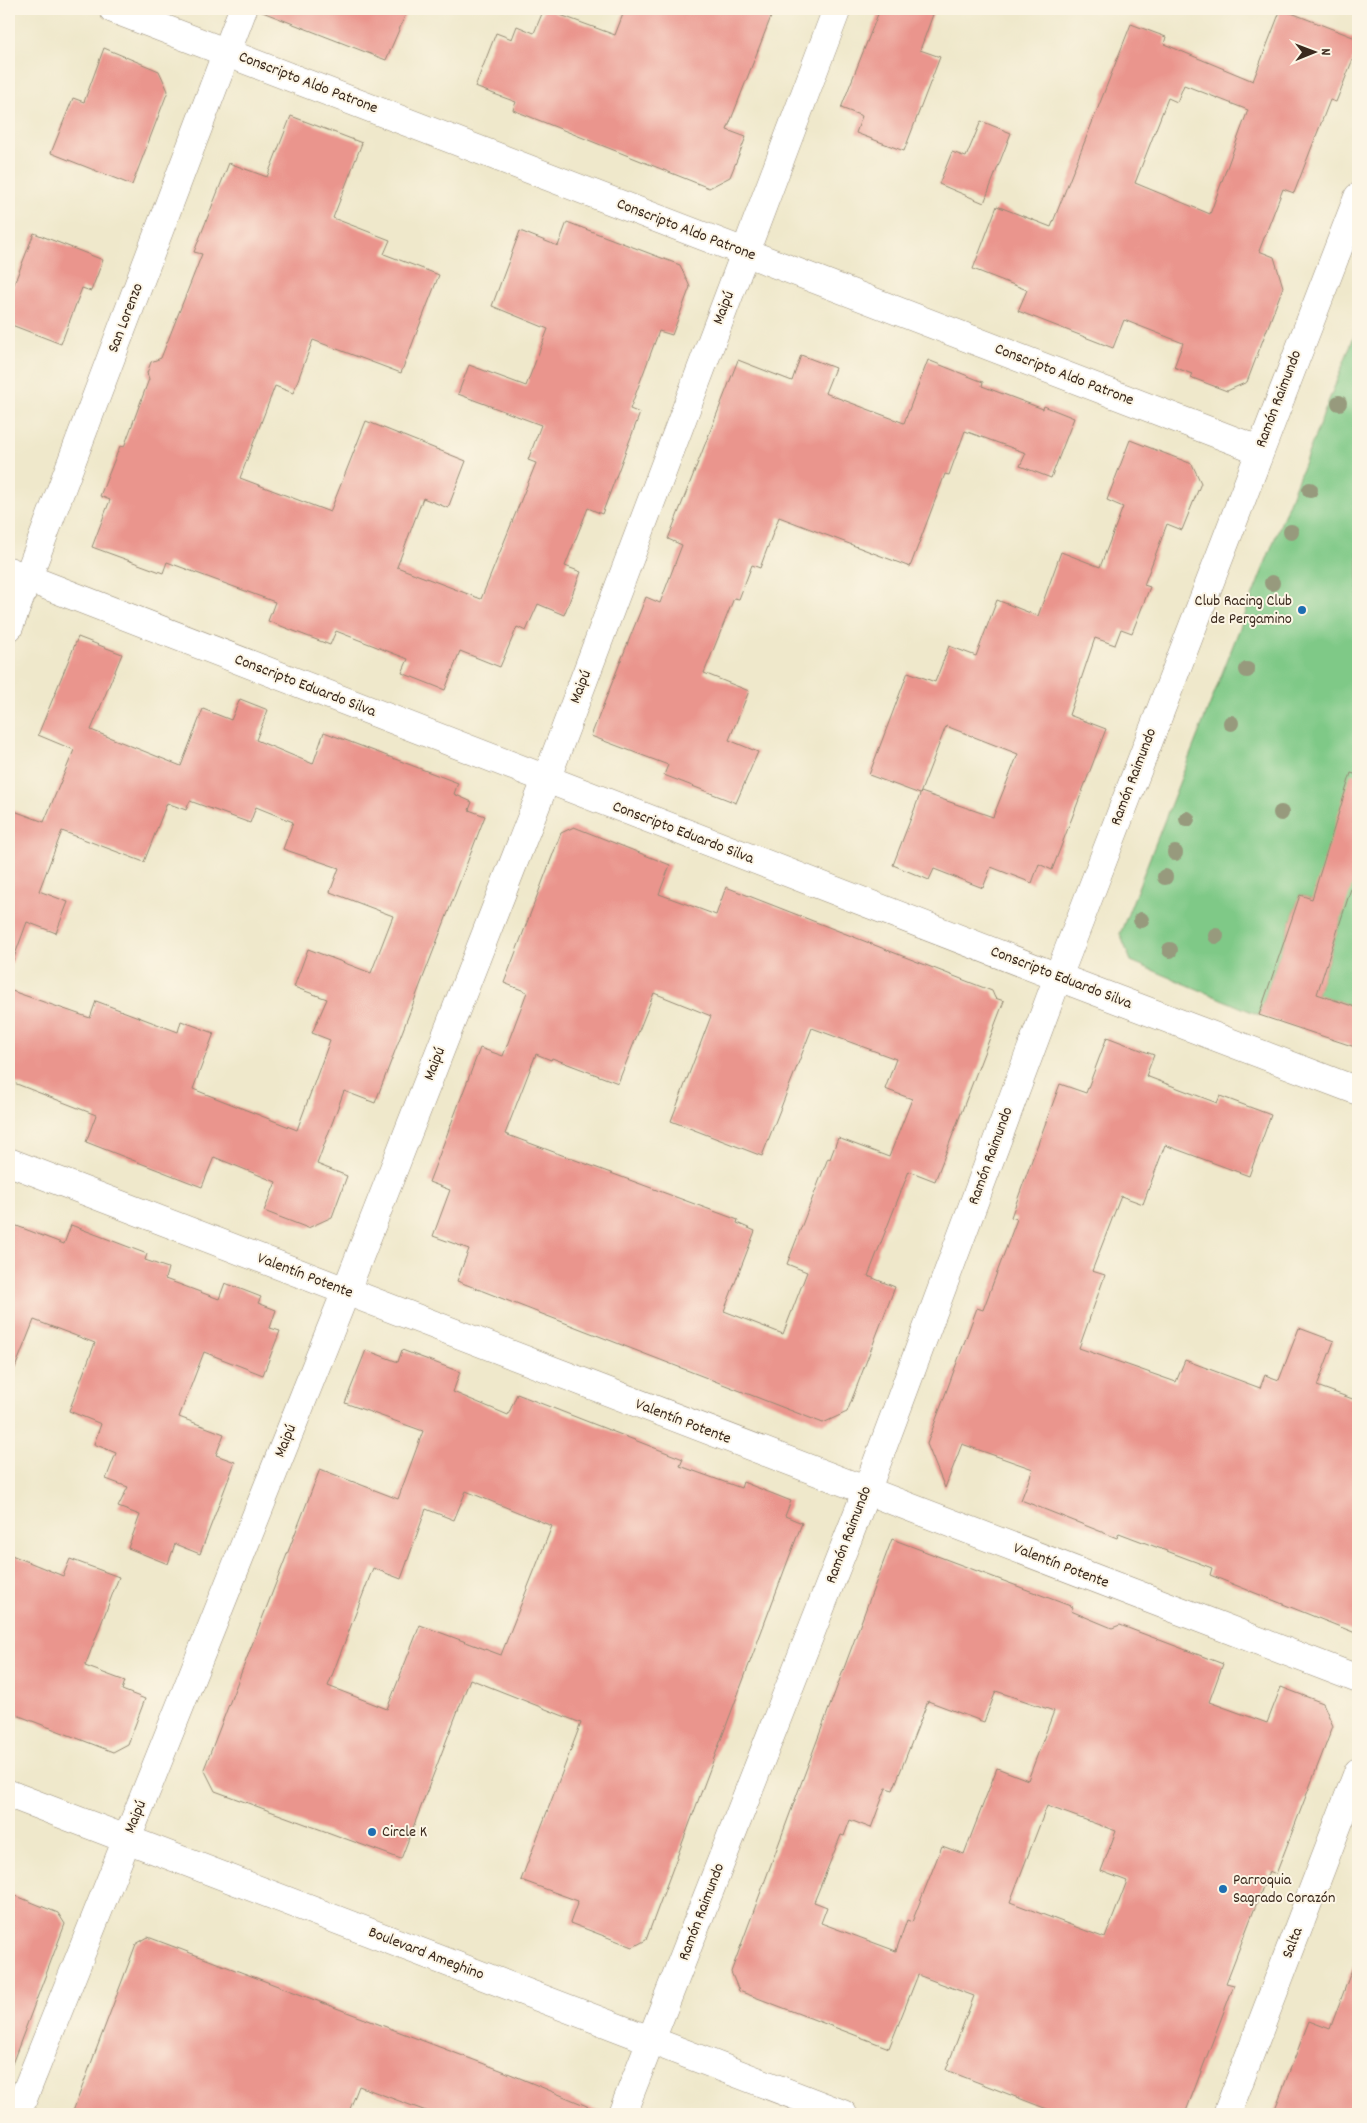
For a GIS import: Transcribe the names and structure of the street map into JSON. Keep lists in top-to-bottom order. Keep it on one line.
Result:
{"streets":{"street":["Conscripto Aldo Patrone","Maipú","San Lorenzo","Ramón Raimundo","Conscripto Eduardo Silva","Valentín Potente","Salta","Boulevard Ameghino"]},"crossings":[["Conscripto Aldo Patrone","Maipú"],["Conscripto Aldo Patrone","San Lorenzo"],["Conscripto Aldo Patrone","Ramón Raimundo"],["Maipú","Conscripto Eduardo Silva"],["Maipú","Valentín Potente"],["Maipú","Boulevard Ameghino"],["San Lorenzo","Conscripto Eduardo Silva"],["Ramón Raimundo","Conscripto Eduardo Silva"],["Ramón Raimundo","Valentín Potente"],["Ramón Raimundo","Boulevard Ameghino"]],"places":["Club Racing Club de Pergamino","Circle K","Parroquia Sagrado Corazón"],"north":"right"}
